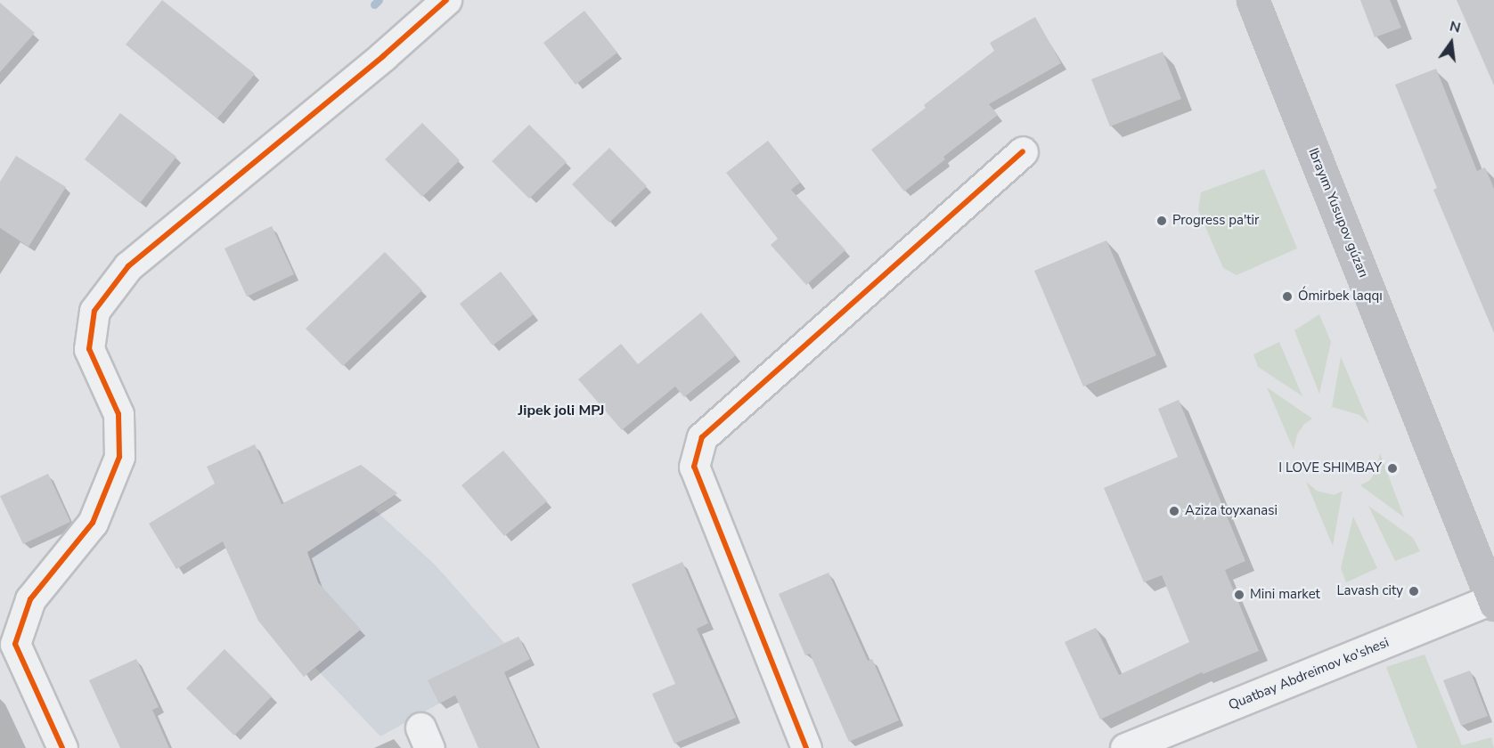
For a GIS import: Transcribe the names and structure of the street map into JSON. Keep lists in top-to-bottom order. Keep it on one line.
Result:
{"streets":{"main road":["Ibrayım Yusupov gúzarı"],"street":["Quatbay Abdreimov ko'shesi"]},"crossings":[["Ibrayım Yusupov gúzarı","Quatbay Abdreimov ko'shesi"]],"districts":["Jipek joli MPJ"],"places":["Progress pa'tir","Ómirbek laqqı","I LOVE SHIMBAY","Aziza toyxanasi","Lavash city","Mini market"],"north":"top"}
